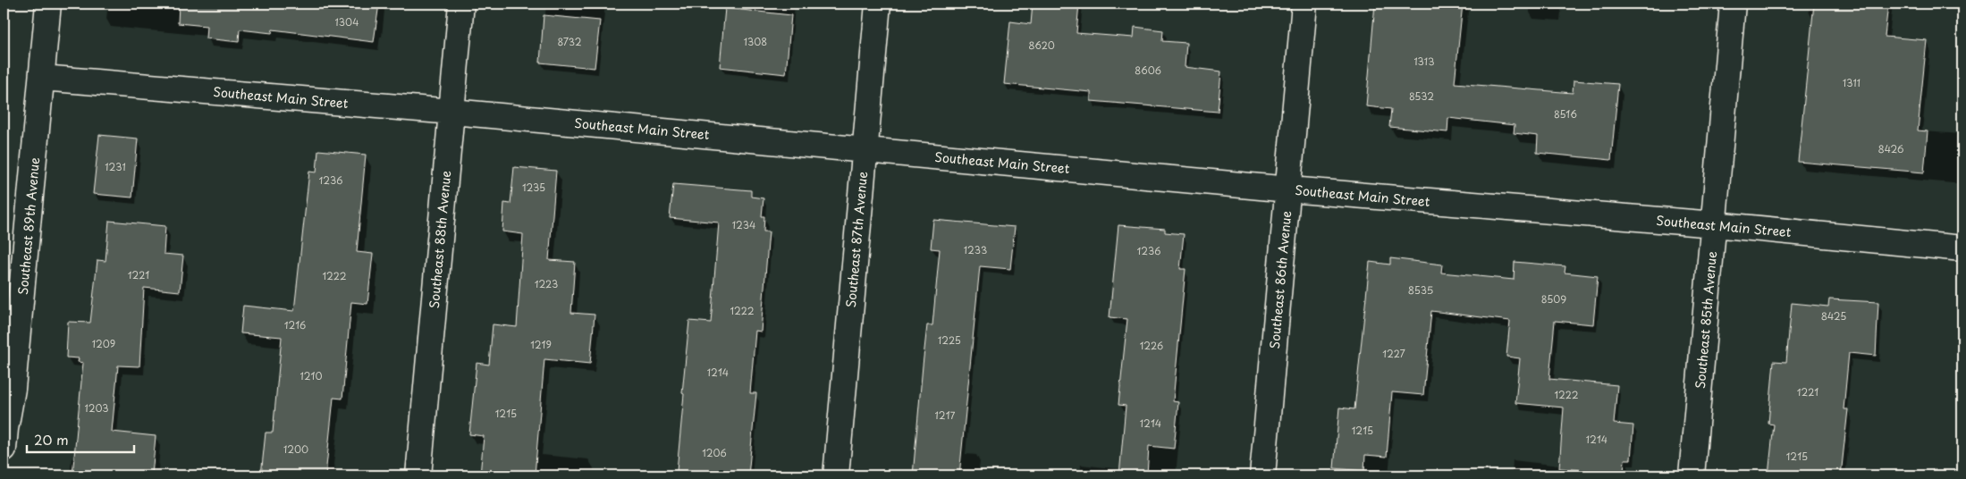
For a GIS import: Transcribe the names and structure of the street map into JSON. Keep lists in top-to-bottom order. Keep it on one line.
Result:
{"streets":{"street":["Southeast Main Street","Southeast 89th Avenue","Southeast 88th Avenue","Southeast 87th Avenue","Southeast 86th Avenue","Southeast 85th Avenue"]},"crossings":[["Southeast Main Street","Southeast 89th Avenue"],["Southeast Main Street","Southeast 88th Avenue"],["Southeast Main Street","Southeast 87th Avenue"],["Southeast Main Street","Southeast 86th Avenue"],["Southeast Main Street","Southeast 85th Avenue"]],"house_numbers":["1304","8732","1308","8620","1313","8606","1311","8532","8516","8426","1231","1236","1235","1234","1233","1236","1221","1222","1223","8535","8509","1222","8425","1216","1225","1209","1219","1226","1227","1214","1210","1221","1222","1203","1215","1217","1214","1215","1214","1200","1206","1215"],"scale_bar":"20 m"}
